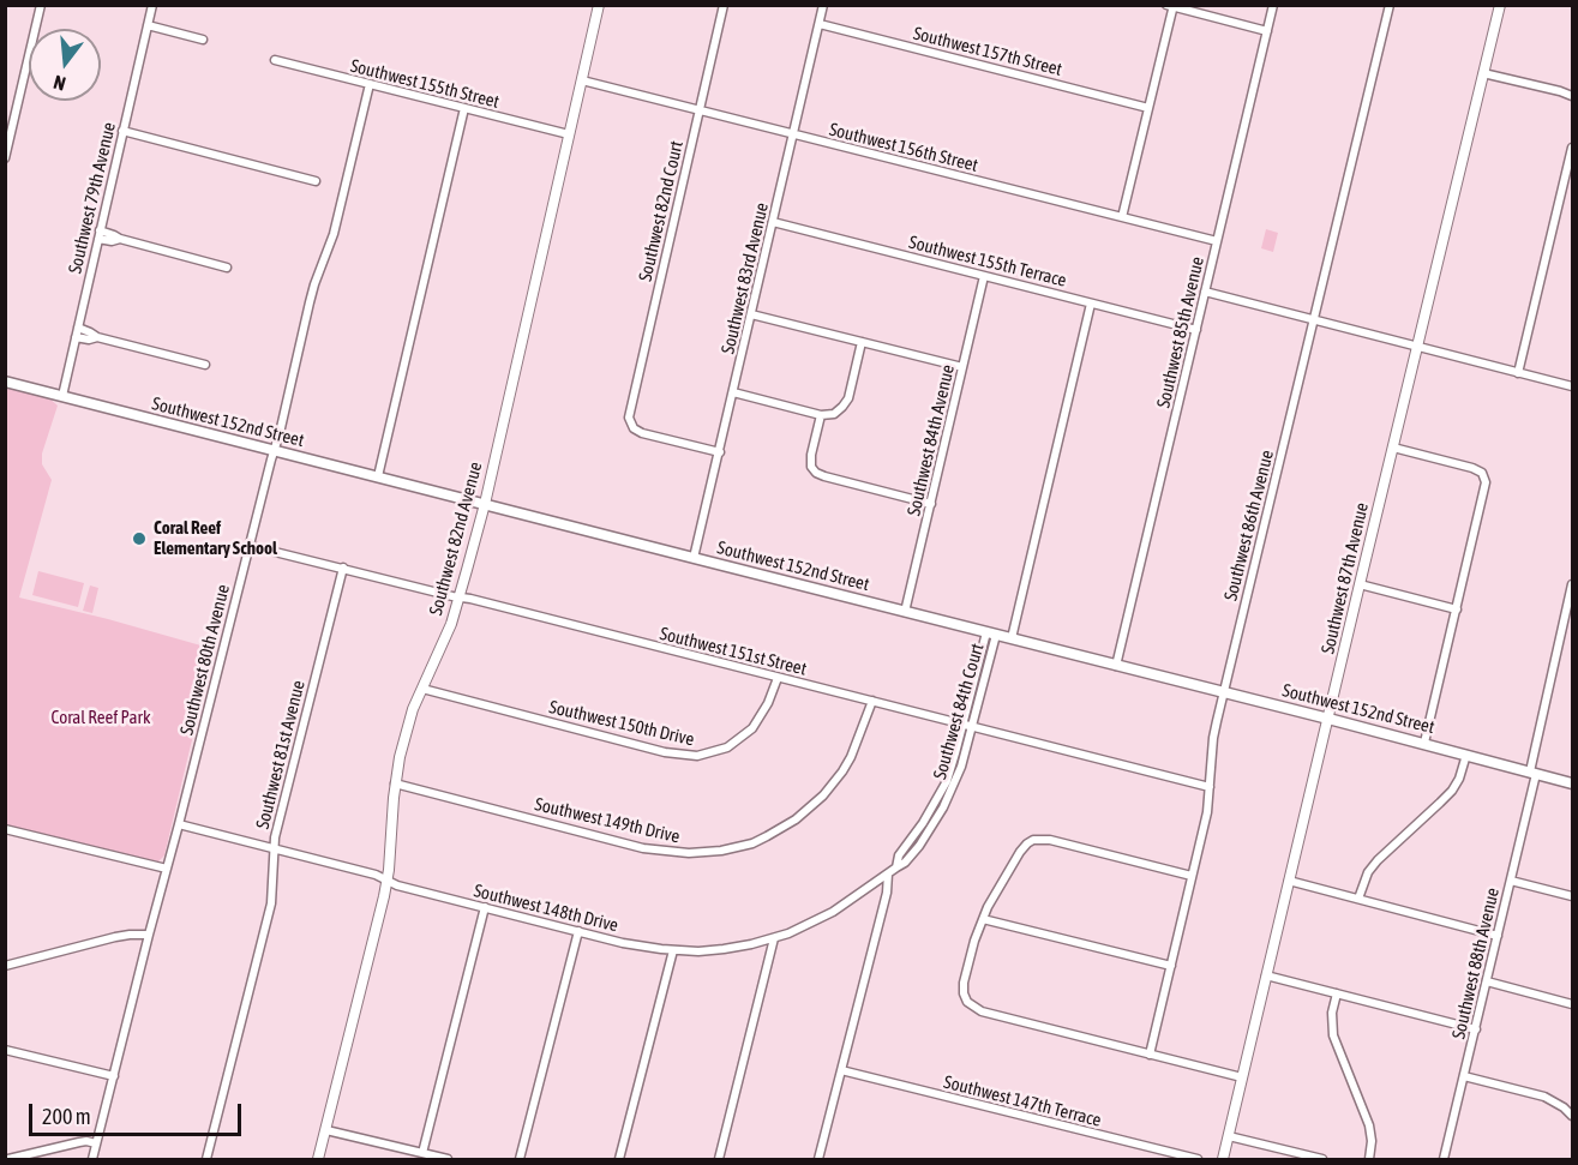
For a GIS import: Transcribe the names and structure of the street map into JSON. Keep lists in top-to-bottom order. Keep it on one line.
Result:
{"streets":{"main road":["Southwest 152nd Street"],"street":["Southwest 157th Street","Southwest 155th Street","Southwest 156th Street","Southwest 79th Avenue","Southwest 82nd Court","Southwest 155th Terrace","Southwest 83rd Avenue","Southwest 85th Avenue","Southwest 84th Avenue","Southwest 86th Avenue","Southwest 82nd Avenue","Southwest 87th Avenue","Southwest 151st Street","Southwest 80th Avenue","Southwest 84th Court","Southwest 150th Drive","Southwest 81st Avenue","Southwest 149th Drive","Southwest 148th Drive","Southwest 88th Avenue","Southwest 147th Terrace"]},"crossings":[["Southwest 157th Street","Southwest 83rd Avenue"],["Southwest 155th Street","Southwest 82nd Avenue"],["Southwest 155th Street","Southwest 80th Avenue"],["Southwest 156th Street","Southwest 82nd Court"],["Southwest 156th Street","Southwest 83rd Avenue"],["Southwest 156th Street","Southwest 85th Avenue"],["Southwest 156th Street","Southwest 82nd Avenue"],["Southwest 79th Avenue","Southwest 152nd Street"],["Southwest 82nd Court","Southwest 83rd Avenue"],["Southwest 155th Terrace","Southwest 83rd Avenue"],["Southwest 155th Terrace","Southwest 85th Avenue"],["Southwest 155th Terrace","Southwest 84th Avenue"],["Southwest 155th Terrace","Southwest 84th Court"],["Southwest 83rd Avenue","Southwest 152nd Street"],["Southwest 85th Avenue","Southwest 152nd Street"],["Southwest 152nd Street","Southwest 84th Avenue"],["Southwest 152nd Street","Southwest 86th Avenue"],["Southwest 152nd Street","Southwest 82nd Avenue"],["Southwest 152nd Street","Southwest 87th Avenue"],["Southwest 152nd Street","Southwest 80th Avenue"],["Southwest 152nd Street","Southwest 84th Court"],["Southwest 152nd Street","Southwest 88th Avenue"],["Southwest 86th Avenue","Southwest 151st Street"],["Southwest 82nd Avenue","Southwest 151st Street"],["Southwest 82nd Avenue","Southwest 150th Drive"],["Southwest 82nd Avenue","Southwest 149th Drive"],["Southwest 82nd Avenue","Southwest 148th Drive"],["Southwest 151st Street","Southwest 80th Avenue"],["Southwest 151st Street","Southwest 84th Court"],["Southwest 151st Street","Southwest 150th Drive"],["Southwest 151st Street","Southwest 81st Avenue"],["Southwest 151st Street","Southwest 149th Drive"],["Southwest 80th Avenue","Southwest 148th Drive"],["Southwest 84th Court","Southwest 148th Drive"],["Southwest 81st Avenue","Southwest 148th Drive"]],"parks":["Coral Reef Park"],"places":["Coral Reef Elementary School"],"scale_bar":"200 m","north":"bottom"}
